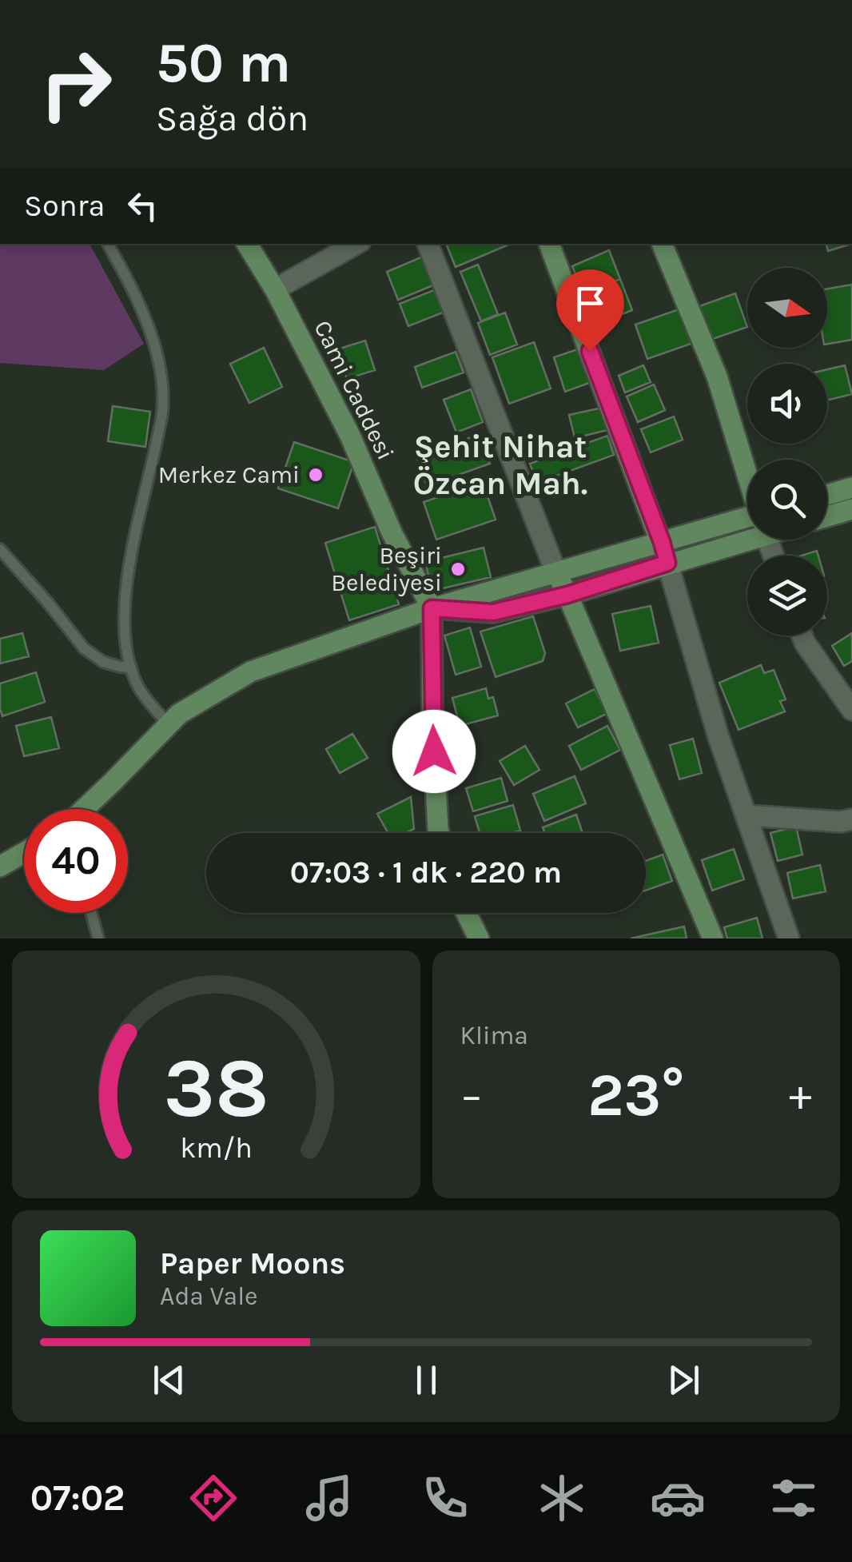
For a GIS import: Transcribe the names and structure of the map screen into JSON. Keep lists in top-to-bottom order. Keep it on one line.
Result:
{"streets":{"street":["Cami Caddesi"]},"districts":["Şehit Nihat Özcan Mah."],"places":["Merkez Cami","Beşiri Belediyesi"],"north":"right","page":{"turn":["50 m","Sağa dön"],"then":"Sonra","limit":"40","trip":"07:03 · 1 dk · 220 m","tile":"Klima","heat":["−","23°","+"],"song":["Paper Moons","Ada Vale"],"tabs":"07:02","gauge":["38","km/h"]}}
